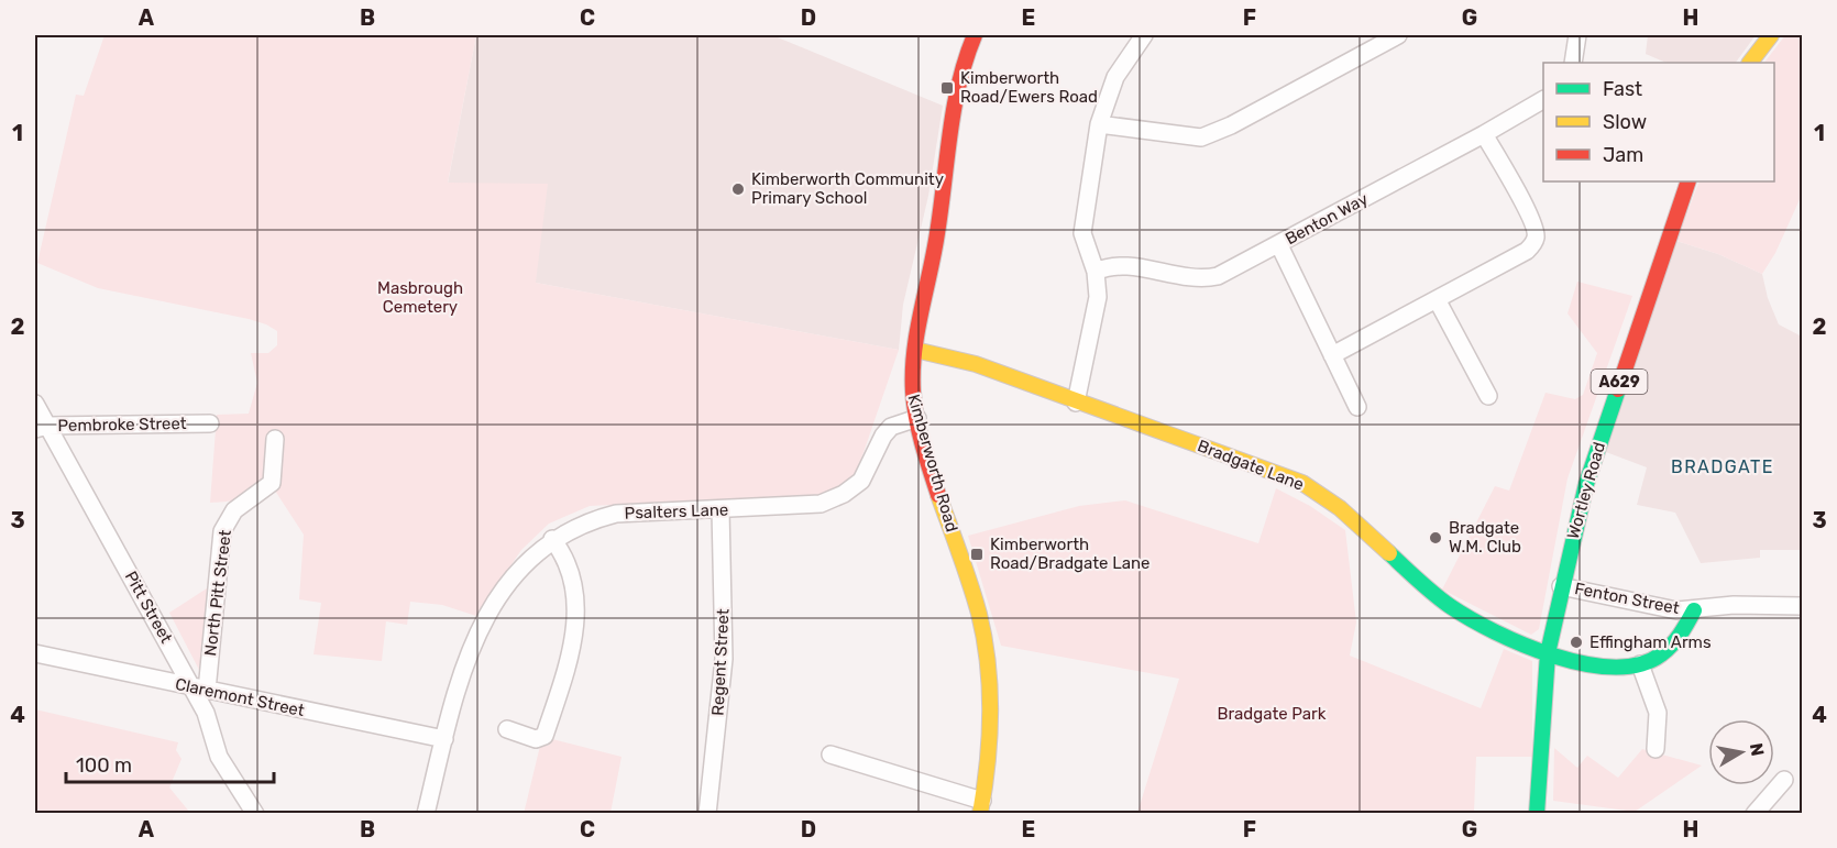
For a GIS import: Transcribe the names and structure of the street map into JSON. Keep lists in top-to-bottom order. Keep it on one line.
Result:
{"streets":{"street":["Benton Way","A629","Pembroke Street","Kimberworth Road","Bradgate Lane","Wortley Road","Psalters Lane","North Pitt Street","Fenton Street","Pitt Street","Regent Street","Claremont Street"]},"crossings":[["Pembroke Street","Pitt Street"],["Kimberworth Road","Bradgate Lane"],["Kimberworth Road","Psalters Lane"],["Bradgate Lane","Wortley Road"],["Wortley Road","Fenton Street"],["Psalters Lane","Regent Street"],["Psalters Lane","Claremont Street"],["North Pitt Street","Pitt Street"],["North Pitt Street","Claremont Street"],["Pitt Street","Claremont Street"]],"districts":["BRADGATE"],"parks":["Masbrough Cemetery","Bradgate Park"],"places":{"transit":["Kimberworth Road/Ewers Road","Kimberworth Road/Bradgate Lane"],"other":["Kimberworth Community Primary School","Bradgate W.M. Club","Effingham Arms"]},"legend":["Fast","Slow","Jam"],"scale_bar":"100 m","north":"right","grid":{"columns":["A","B","C","D","E","F","G","H"],"rows":["1","2","3","4"]}}
